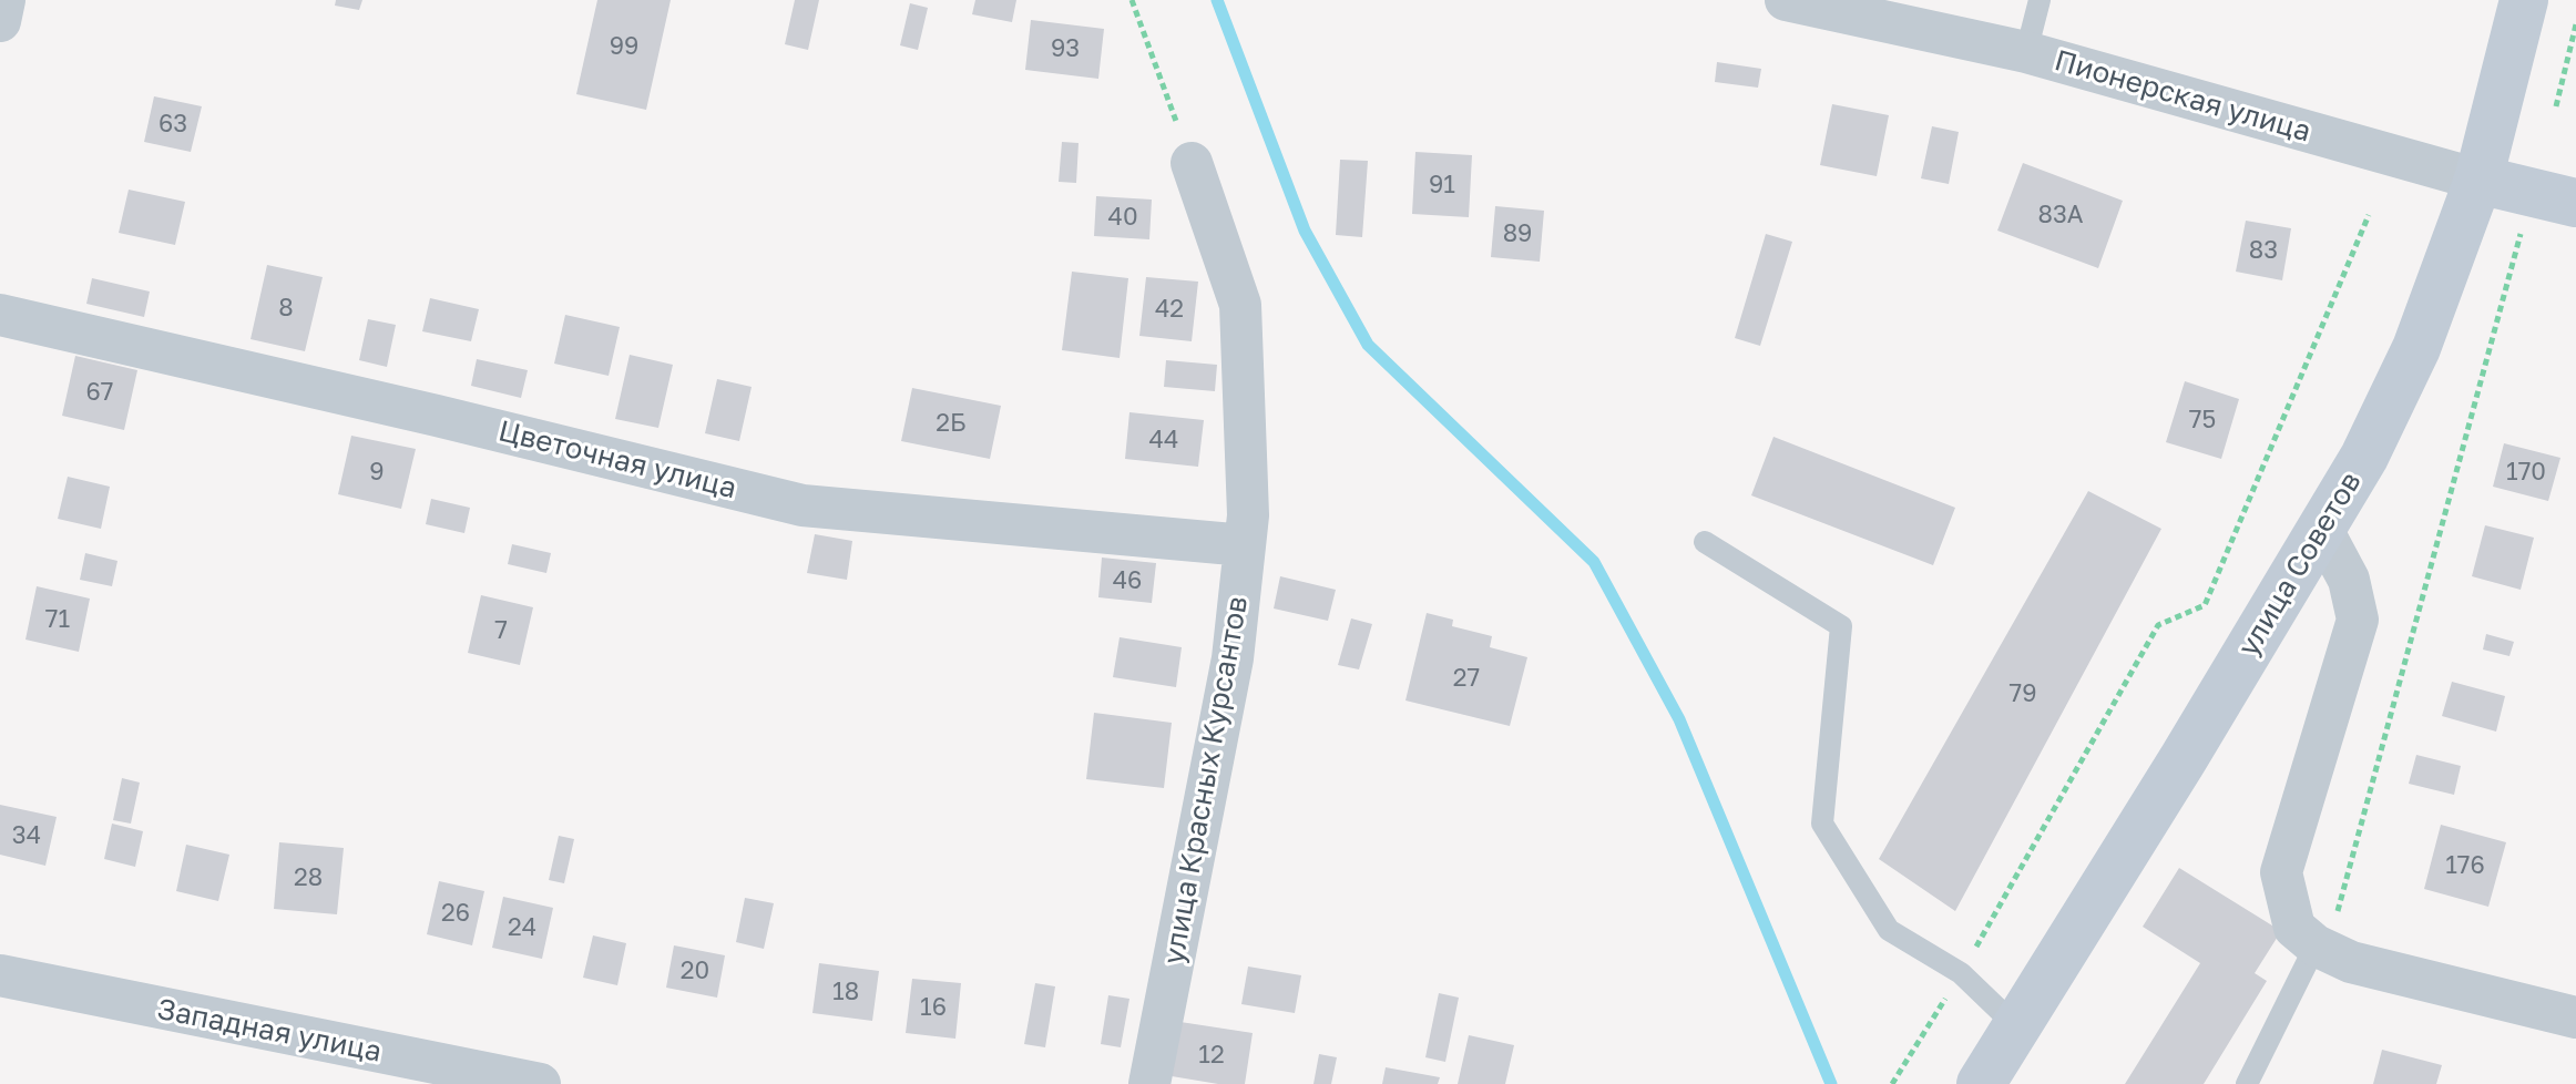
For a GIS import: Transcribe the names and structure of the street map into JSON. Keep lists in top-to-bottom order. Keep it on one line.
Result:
{"streets":{"main road":["Пионерская улица","улица Советов"],"street":["Цветочная улица","улица Красных Курсантов","Западная улица"]},"crossings":[["Пионерская улица","улица Советов"],["Цветочная улица","улица Красных Курсантов"]],"house_numbers":["99","93","63","91","83А","40","89","83","8","42","67","75","2Б","44","9","170","46","71","7","27","79","34","176","28","26","24","20","18","16","12"]}
